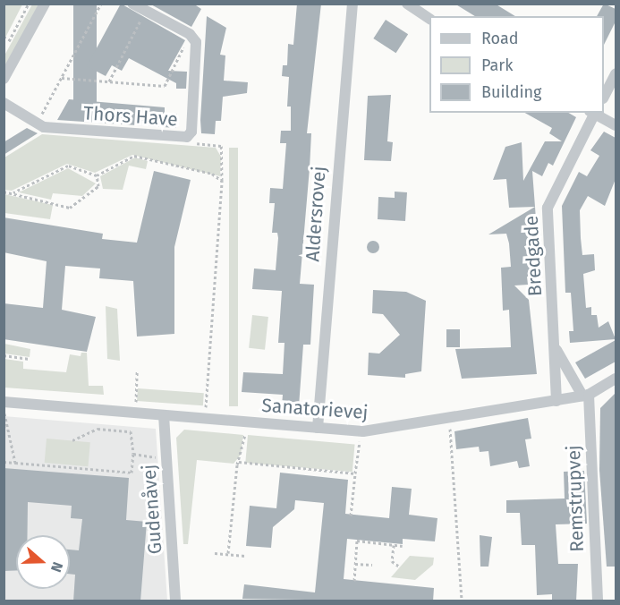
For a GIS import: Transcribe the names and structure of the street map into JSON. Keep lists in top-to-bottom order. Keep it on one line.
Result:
{"streets":{"street":["Thors Have","Aldersrovej","Bredgade","Sanatorievej","Remstrupvej","Gudenåvej"]},"crossings":[["Aldersrovej","Sanatorievej"],["Bredgade","Sanatorievej"],["Bredgade","Remstrupvej"],["Sanatorievej","Remstrupvej"],["Sanatorievej","Gudenåvej"]],"legend":["Road","Park","Building"],"north":"right"}
